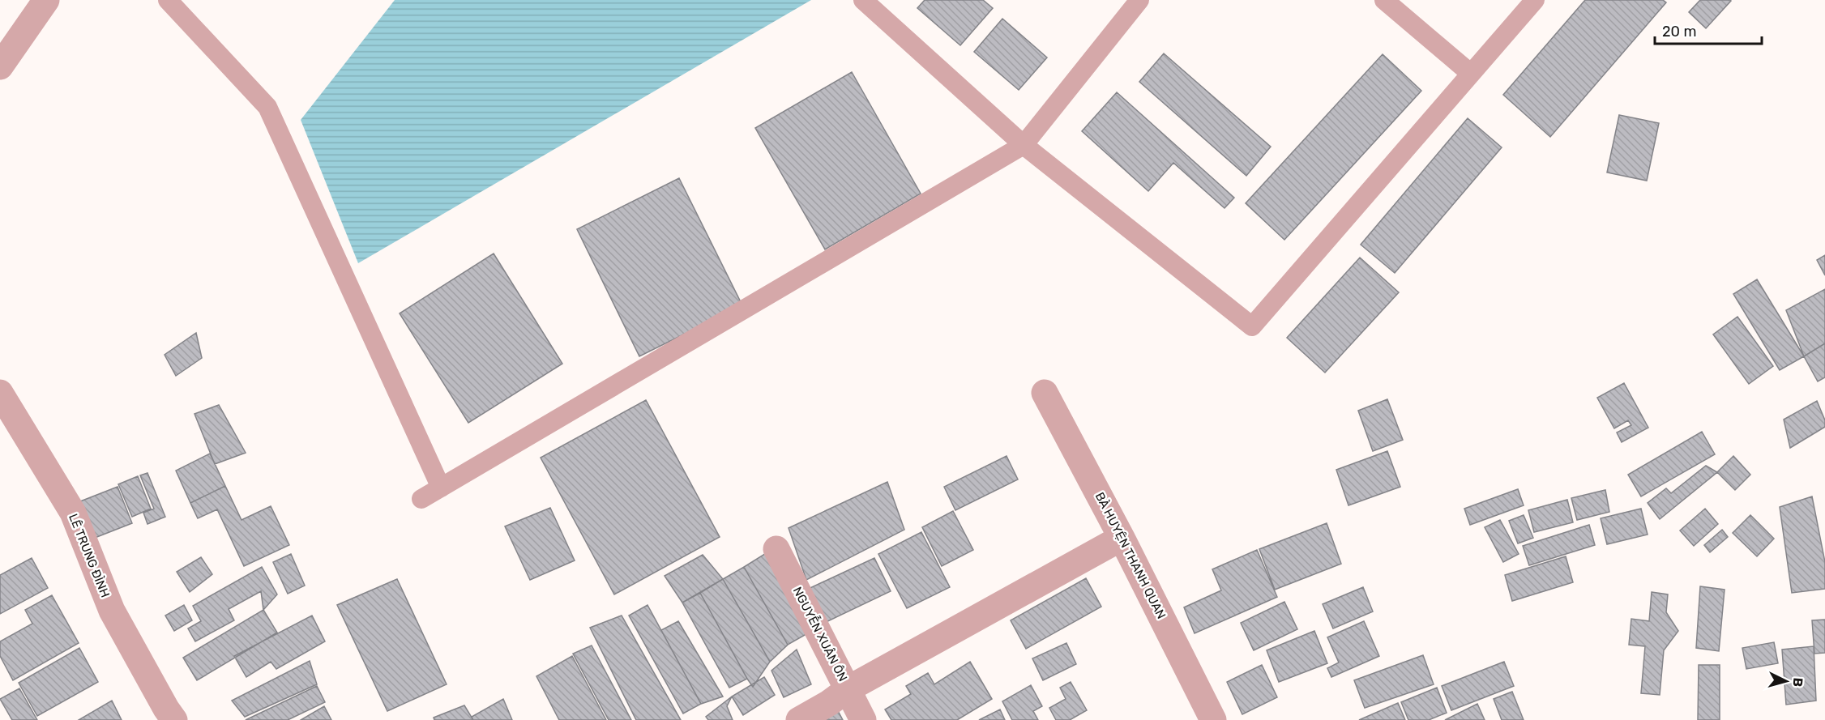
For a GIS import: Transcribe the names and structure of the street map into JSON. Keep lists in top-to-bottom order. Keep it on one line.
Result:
{"streets":{"street":["LÊ TRUNG ĐÌNH","BÀ HUYỆN THANH QUAN","NGUYỄN XUÂN ÔN"]},"scale_bar":"20 m","north":"right"}
